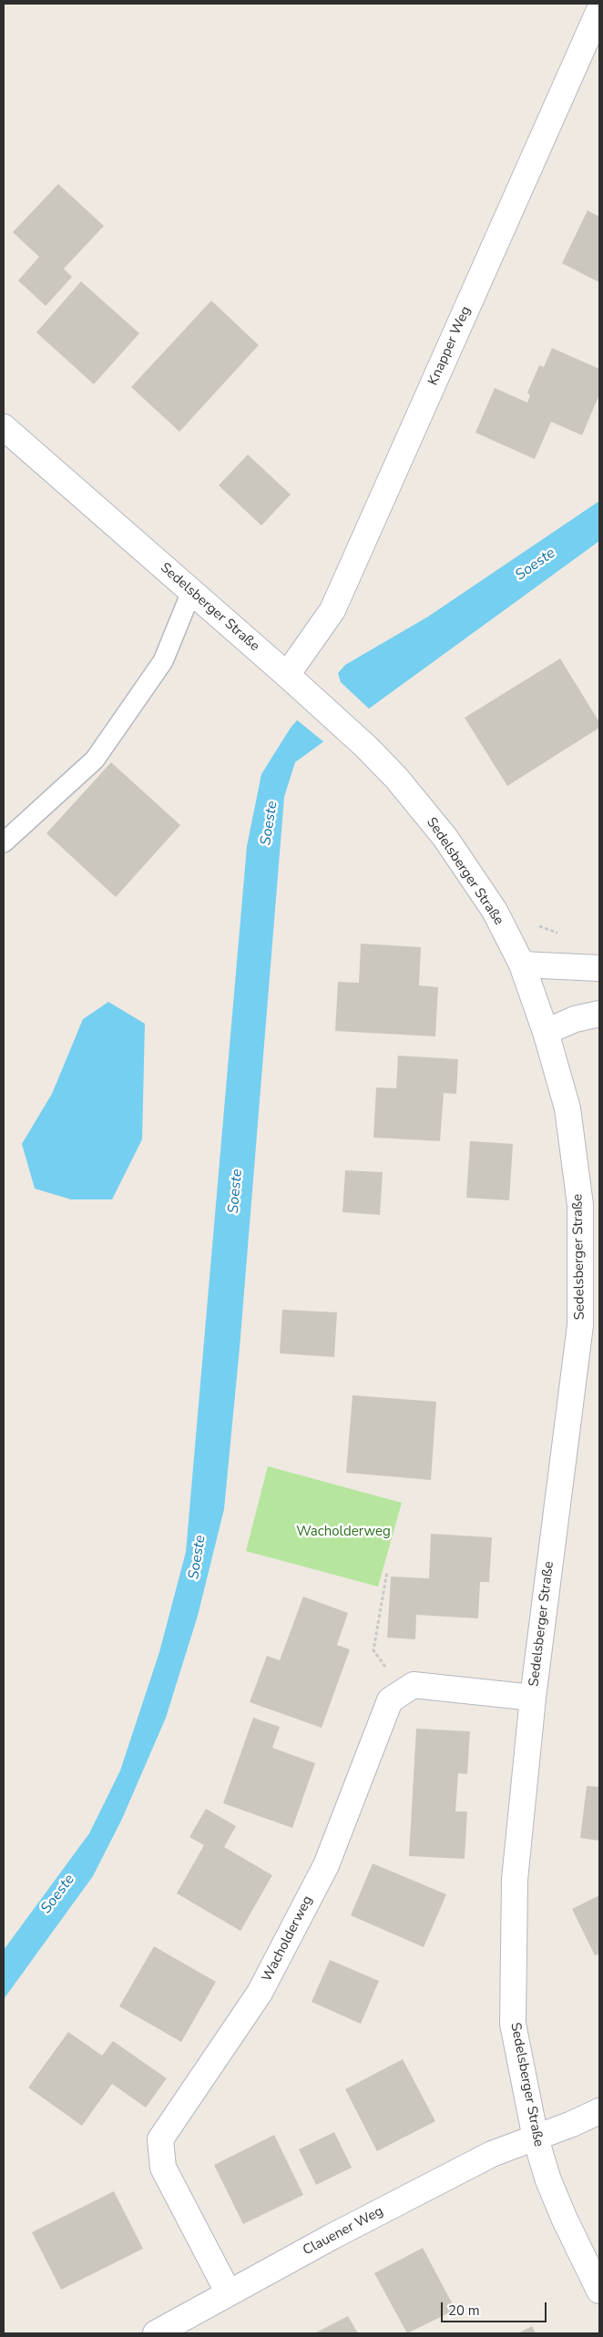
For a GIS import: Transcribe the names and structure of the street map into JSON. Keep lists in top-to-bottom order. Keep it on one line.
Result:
{"streets":{"street":["Knapper Weg","Sedelsberger Straße","Wacholderweg","Clauener Weg"]},"crossings":[["Knapper Weg","Sedelsberger Straße"],["Sedelsberger Straße","Clauener Weg"],["Wacholderweg","Clauener Weg"]],"water":["Soeste"],"parks":["Wacholderweg"],"scale_bar":"20 m"}
